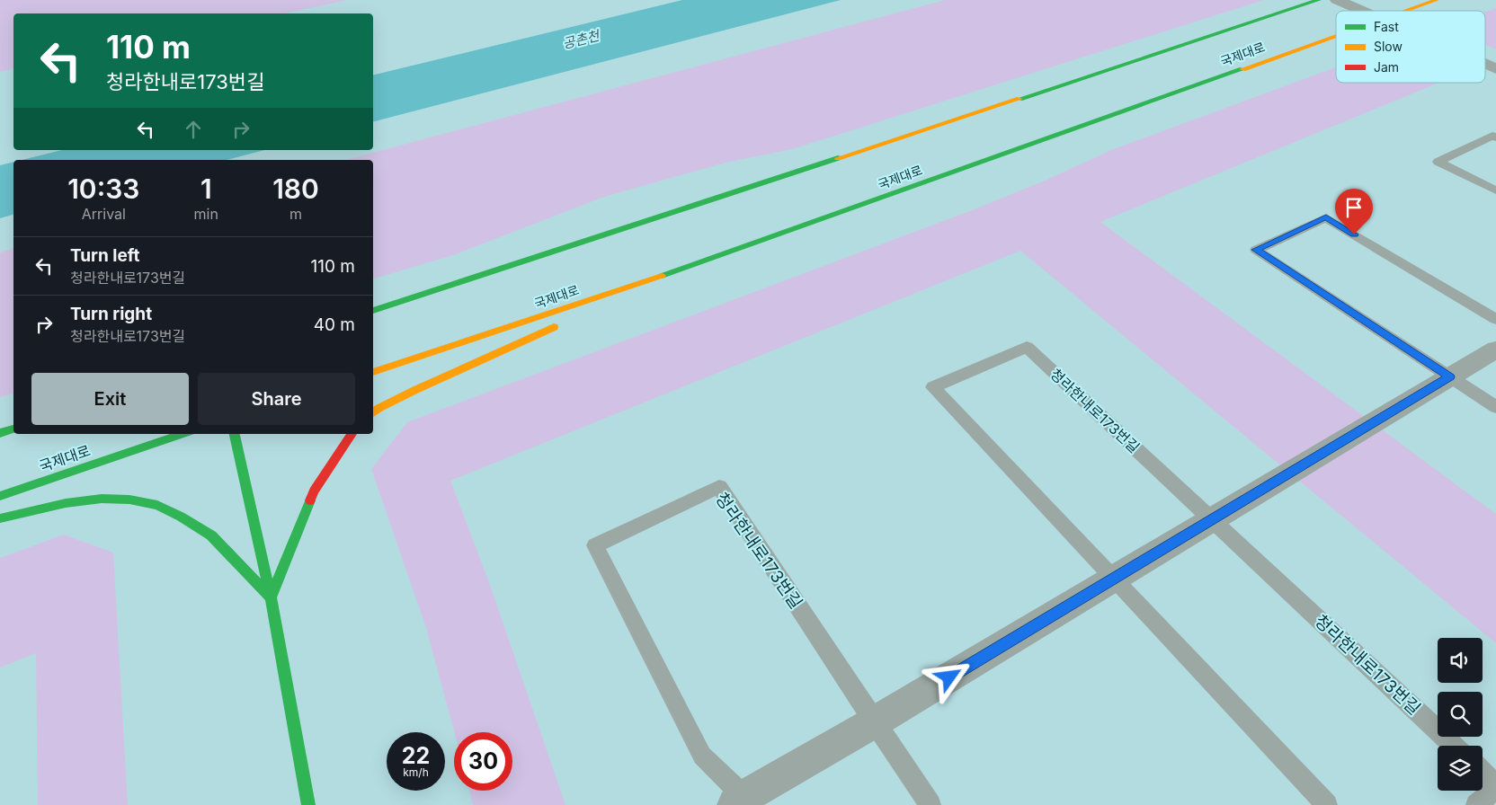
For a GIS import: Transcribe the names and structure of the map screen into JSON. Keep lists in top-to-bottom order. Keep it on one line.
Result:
{"streets":{"main road":["국제대로"],"street":["청라한내로173번길"]},"water":["공촌천"],"legend":["Fast","Slow","Jam"],"page":{"turn":["110 m","청라한내로173번길"],"eta":["10:33","Arrival","1","min","180","m"],"list":[{"name":"Turn left","note":"청라한내로173번길","value":"110 m"},{"name":"Turn right","note":"청라한내로173번길","value":"40 m"}],"buttons":["Exit","Share"],"speed":"22 km/h","limit":"30"}}
